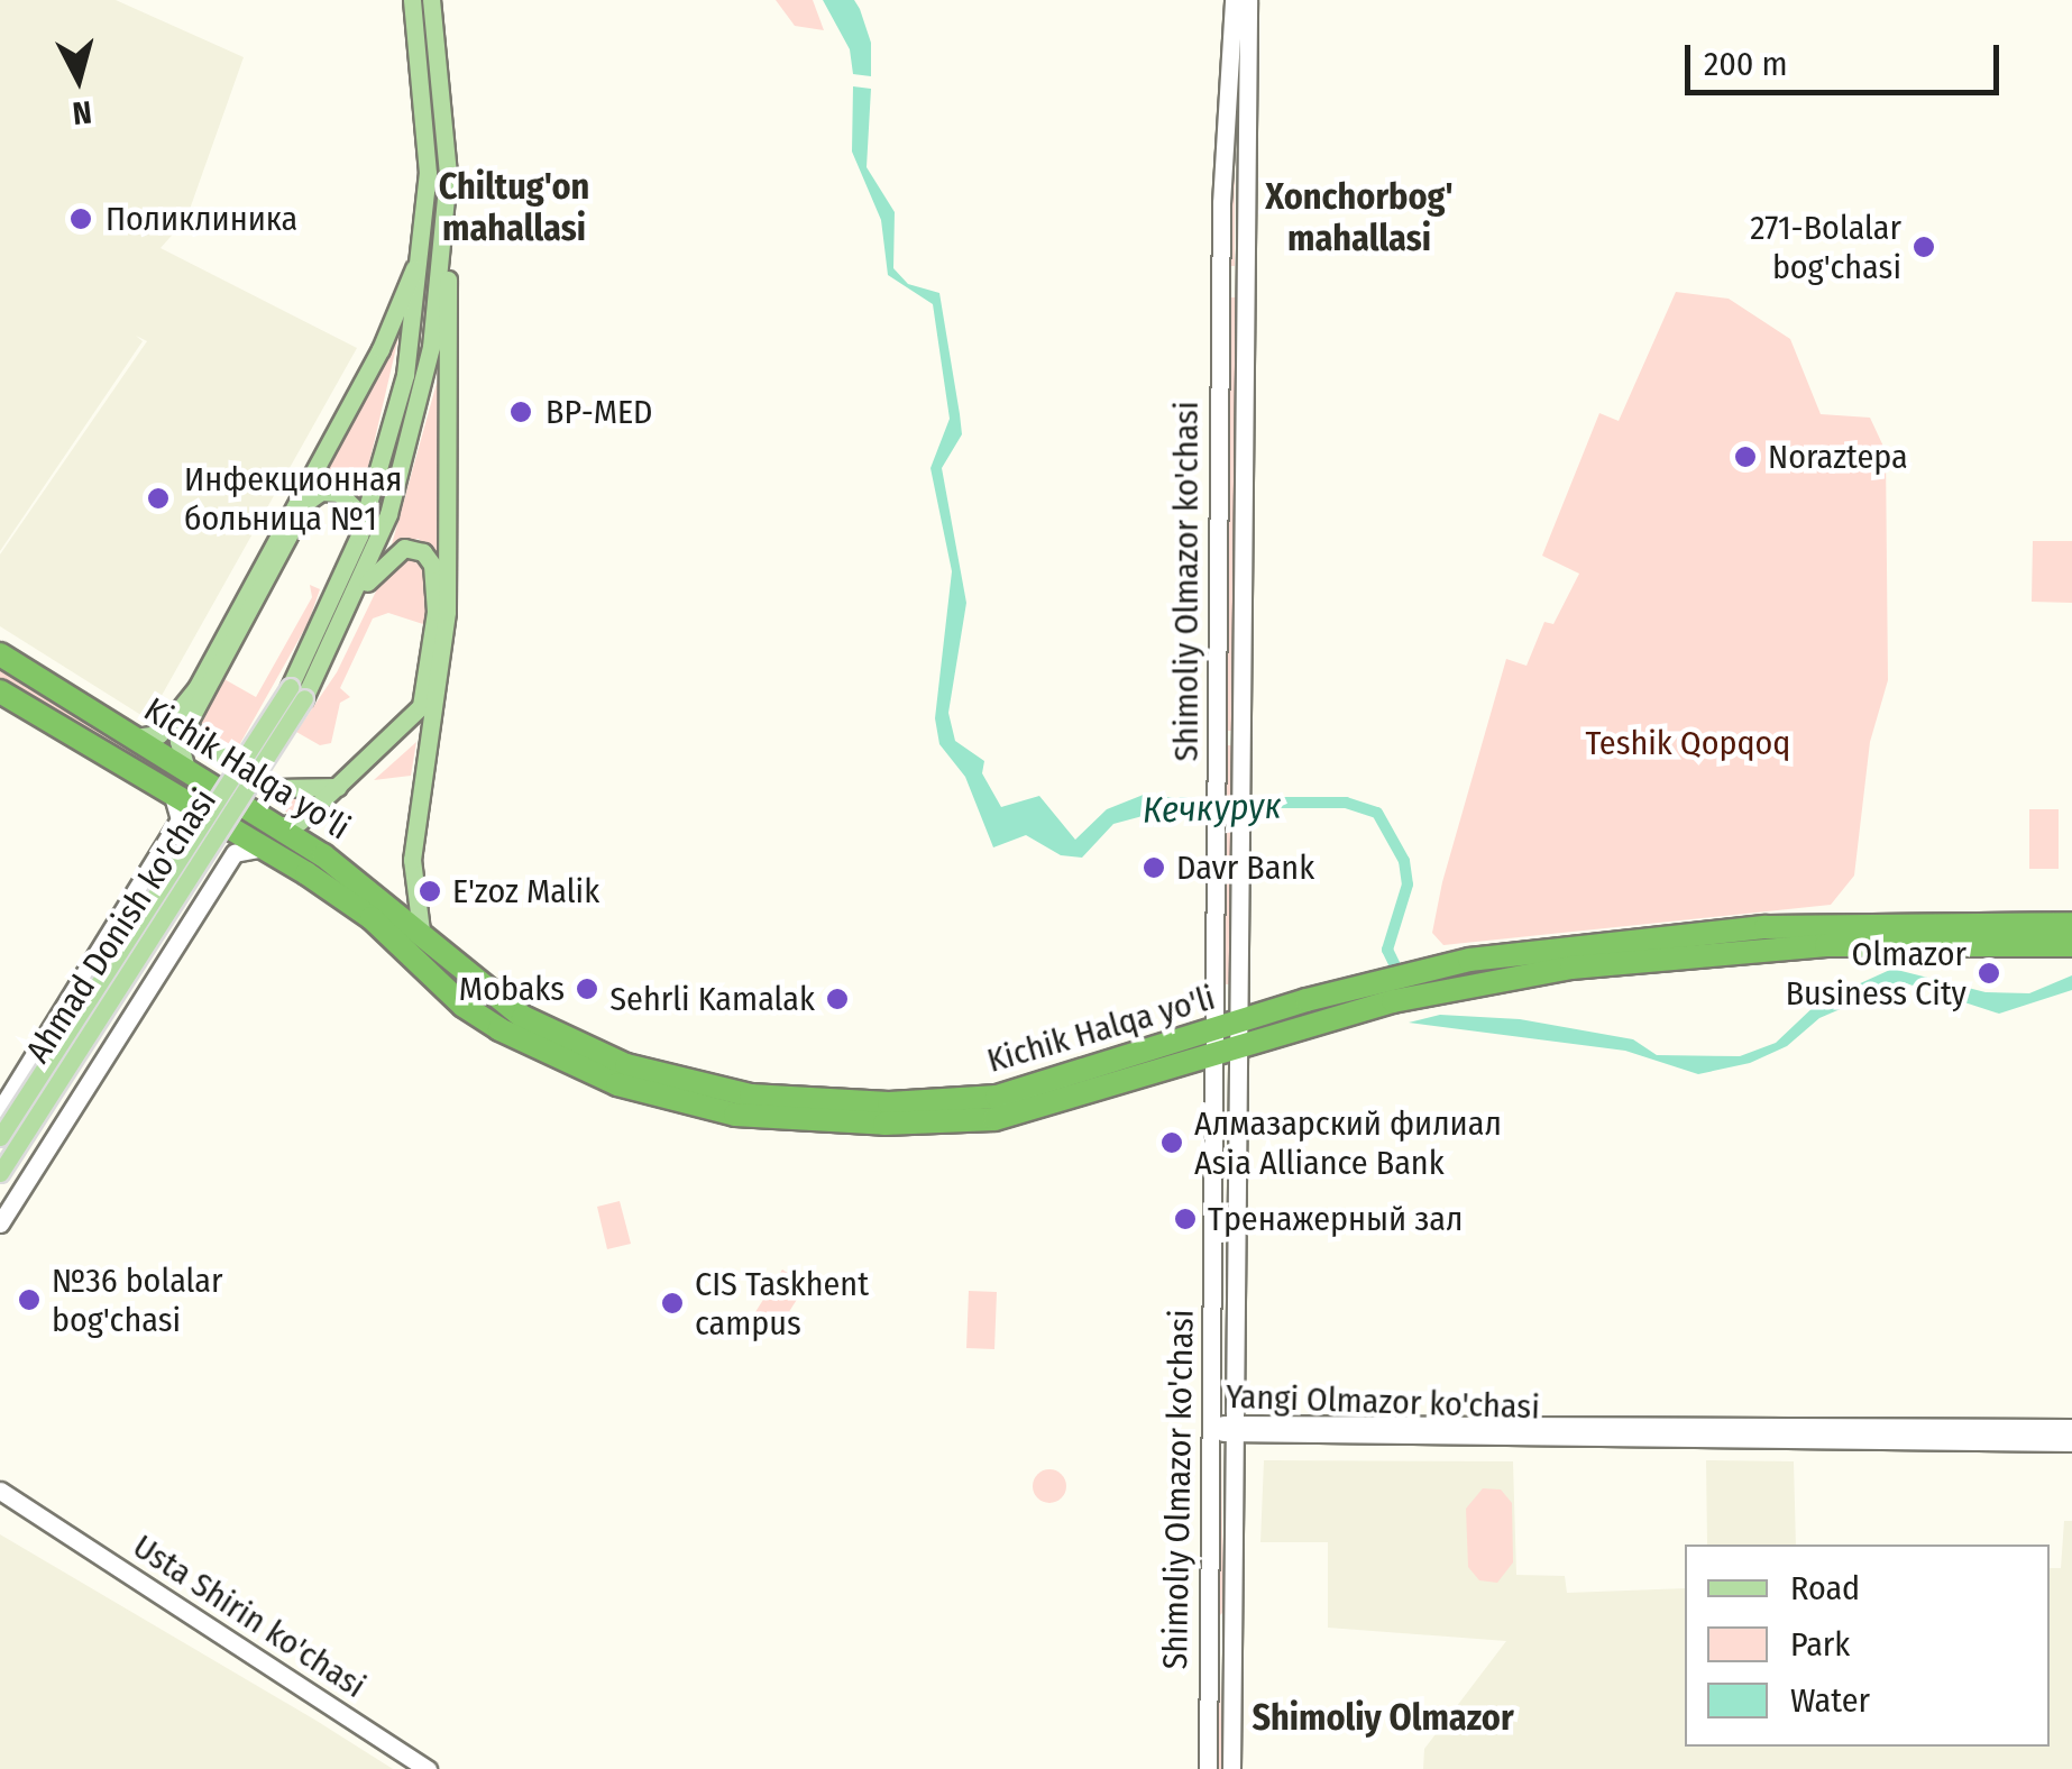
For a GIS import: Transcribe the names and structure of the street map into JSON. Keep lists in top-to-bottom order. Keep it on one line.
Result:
{"streets":{"highway":["Kichik Halqa yo'li"],"main road":["Shimoliy Olmazor ko'chasi","Ahmad Donish ko'chasi","Yangi Olmazor ko'chasi","Usta Shirin ko'chasi"]},"crossings":[["Shimoliy Olmazor ko'chasi","Kichik Halqa yo'li"],["Shimoliy Olmazor ko'chasi","Yangi Olmazor ko'chasi"],["Kichik Halqa yo'li","Ahmad Donish ko'chasi"]],"districts":["Chiltug'on mahallasi","Xonchorbog' mahallasi","Shimoliy Olmazor"],"water":["Кечкурук"],"parks":["Teshik Qopqoq"],"places":["Поликлиника","271-Bolalar bog'chasi","BP-MED","Noraztepa","Инфекционная больница №1","Davr Bank","E'zoz Malik","Olmazor Business City","Mobaks","Sehrli Kamalak","Алмазарский филиал Asia Alliance Bank","Тренажерный зал","№36 bolalar bog'chasi","CIS Taskhent campus"],"legend":["Road","Park","Water"],"scale_bar":"200 m","north":"bottom"}
